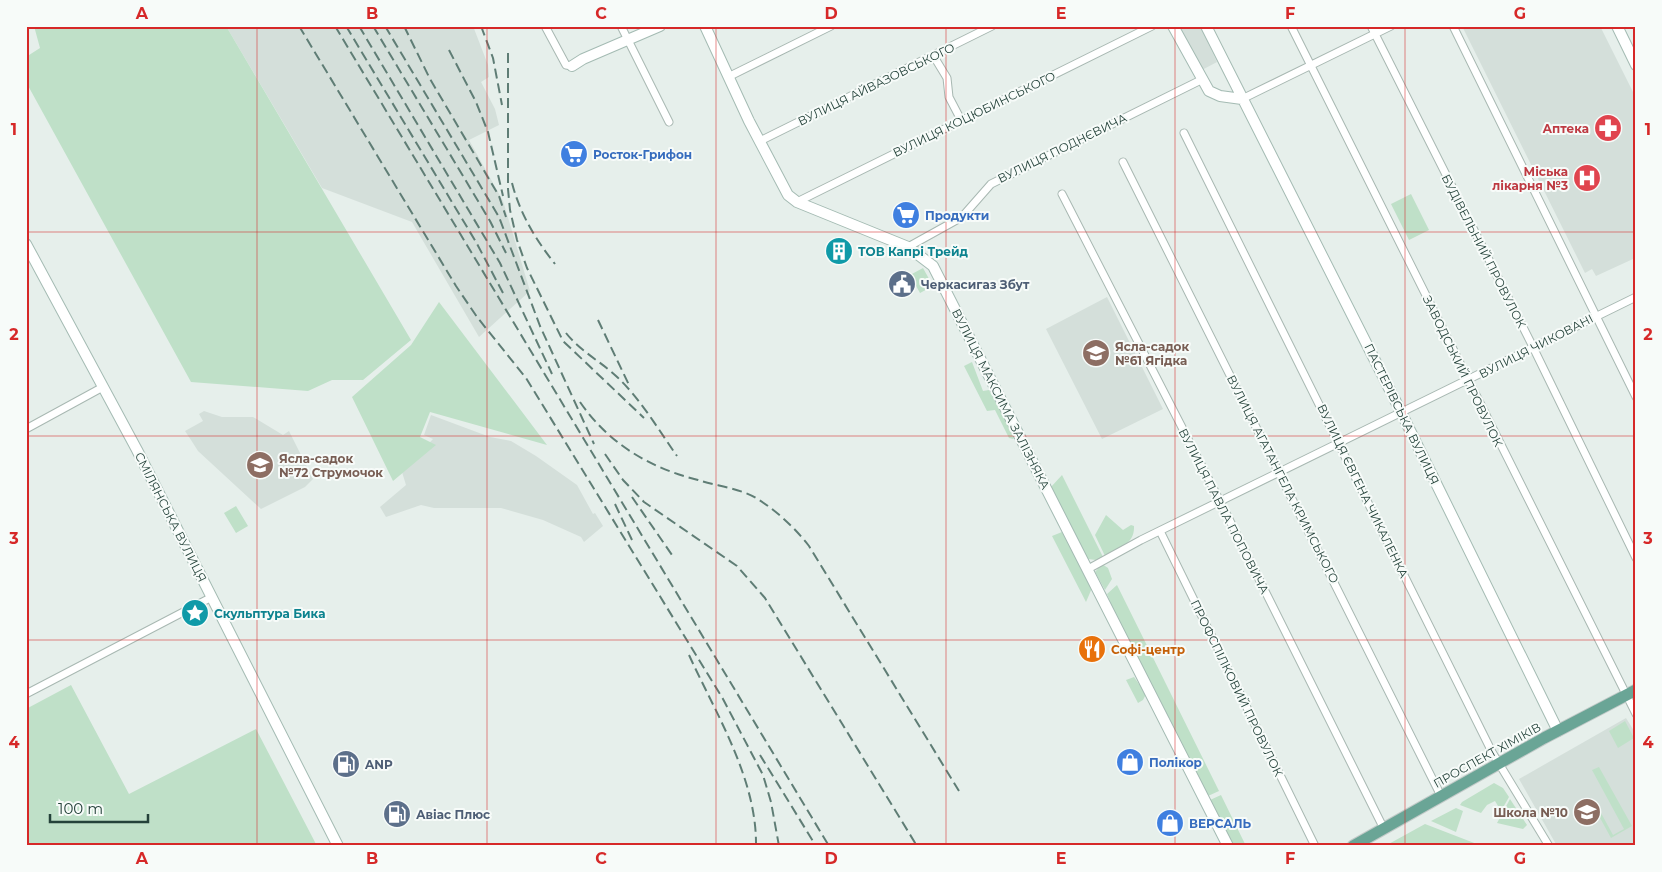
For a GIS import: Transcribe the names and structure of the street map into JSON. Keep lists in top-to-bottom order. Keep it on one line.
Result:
{"streets":{"main road":["ВУЛИЦЯ МАКСИМА ЗАЛІЗНЯКА","ПАСТЕРІВСЬКА ВУЛИЦЯ","СМІЛЯНСЬКА ВУЛИЦЯ","ПРОСПЕКТ ХІМІКІВ"],"street":["ВУЛИЦЯ АЙВАЗОВСЬКОГО","ВУЛИЦЯ КОЦЮБИНСЬКОГО","ВУЛИЦЯ ПОДНЄВИЧА","БУДІВЕЛЬНИЙ ПРОВУЛОК","ВУЛИЦЯ ЧИКОВАНІ","ЗАВОДСЬКИЙ ПРОВУЛОК","ВУЛИЦЯ АГАТАНГЕЛА КРИМСЬКОГО","ВУЛИЦЯ ЄВГЕНА ЧИКАЛЕНКА","ВУЛИЦЯ ПАВЛА ПОПОВИЧА","ПРОФСПІЛКОВИЙ ПРОВУЛОК"]},"crossings":[["ВУЛИЦЯ АЙВАЗОВСЬКОГО","ВУЛИЦЯ МАКСИМА ЗАЛІЗНЯКА"],["ВУЛИЦЯ КОЦЮБИНСЬКОГО","ВУЛИЦЯ МАКСИМА ЗАЛІЗНЯКА"],["ВУЛИЦЯ ПОДНЄВИЧА","ВУЛИЦЯ МАКСИМА ЗАЛІЗНЯКА"],["БУДІВЕЛЬНИЙ ПРОВУЛОК","ВУЛИЦЯ ЧИКОВАНІ"],["ВУЛИЦЯ ЧИКОВАНІ","ЗАВОДСЬКИЙ ПРОВУЛОК"],["ВУЛИЦЯ ЧИКОВАНІ","ВУЛИЦЯ МАКСИМА ЗАЛІЗНЯКА"],["ВУЛИЦЯ ЧИКОВАНІ","ПАСТЕРІВСЬКА ВУЛИЦЯ"],["ВУЛИЦЯ ЧИКОВАНІ","ВУЛИЦЯ АГАТАНГЕЛА КРИМСЬКОГО"],["ВУЛИЦЯ ЧИКОВАНІ","ВУЛИЦЯ ЄВГЕНА ЧИКАЛЕНКА"],["ВУЛИЦЯ ЧИКОВАНІ","ВУЛИЦЯ ПАВЛА ПОПОВИЧА"],["ВУЛИЦЯ ЧИКОВАНІ","ПРОФСПІЛКОВИЙ ПРОВУЛОК"],["ЗАВОДСЬКИЙ ПРОВУЛОК","ПРОСПЕКТ ХІМІКІВ"],["ПАСТЕРІВСЬКА ВУЛИЦЯ","ПРОСПЕКТ ХІМІКІВ"],["ВУЛИЦЯ АГАТАНГЕЛА КРИМСЬКОГО","ПРОСПЕКТ ХІМІКІВ"],["ВУЛИЦЯ ЄВГЕНА ЧИКАЛЕНКА","ПРОСПЕКТ ХІМІКІВ"],["ВУЛИЦЯ ПАВЛА ПОПОВИЧА","ПРОСПЕКТ ХІМІКІВ"]],"places":{"pharmacy":["Аптека"],"supermarket":["Росток-Грифон","Продукти"],"hospital":["Міська лікарня №3"],"building":["ТОВ Капрі Трейд"],"public building":["Черкасигаз Збут"],"school or university":["Ясла-садок №61 Ягідка","Ясла-садок №72 Струмочок","Школа №10"],"place":["Cкульптура Бика"],"restaurant":["Софі-центр"],"shop":["Полікор","ВЕРСАЛЬ"],"fuel station":["ANP","Авіас Плюс"]},"scale_bar":"100 m","grid":{"columns":["A","B","C","D","E","F","G"],"rows":["1","2","3","4"]}}
